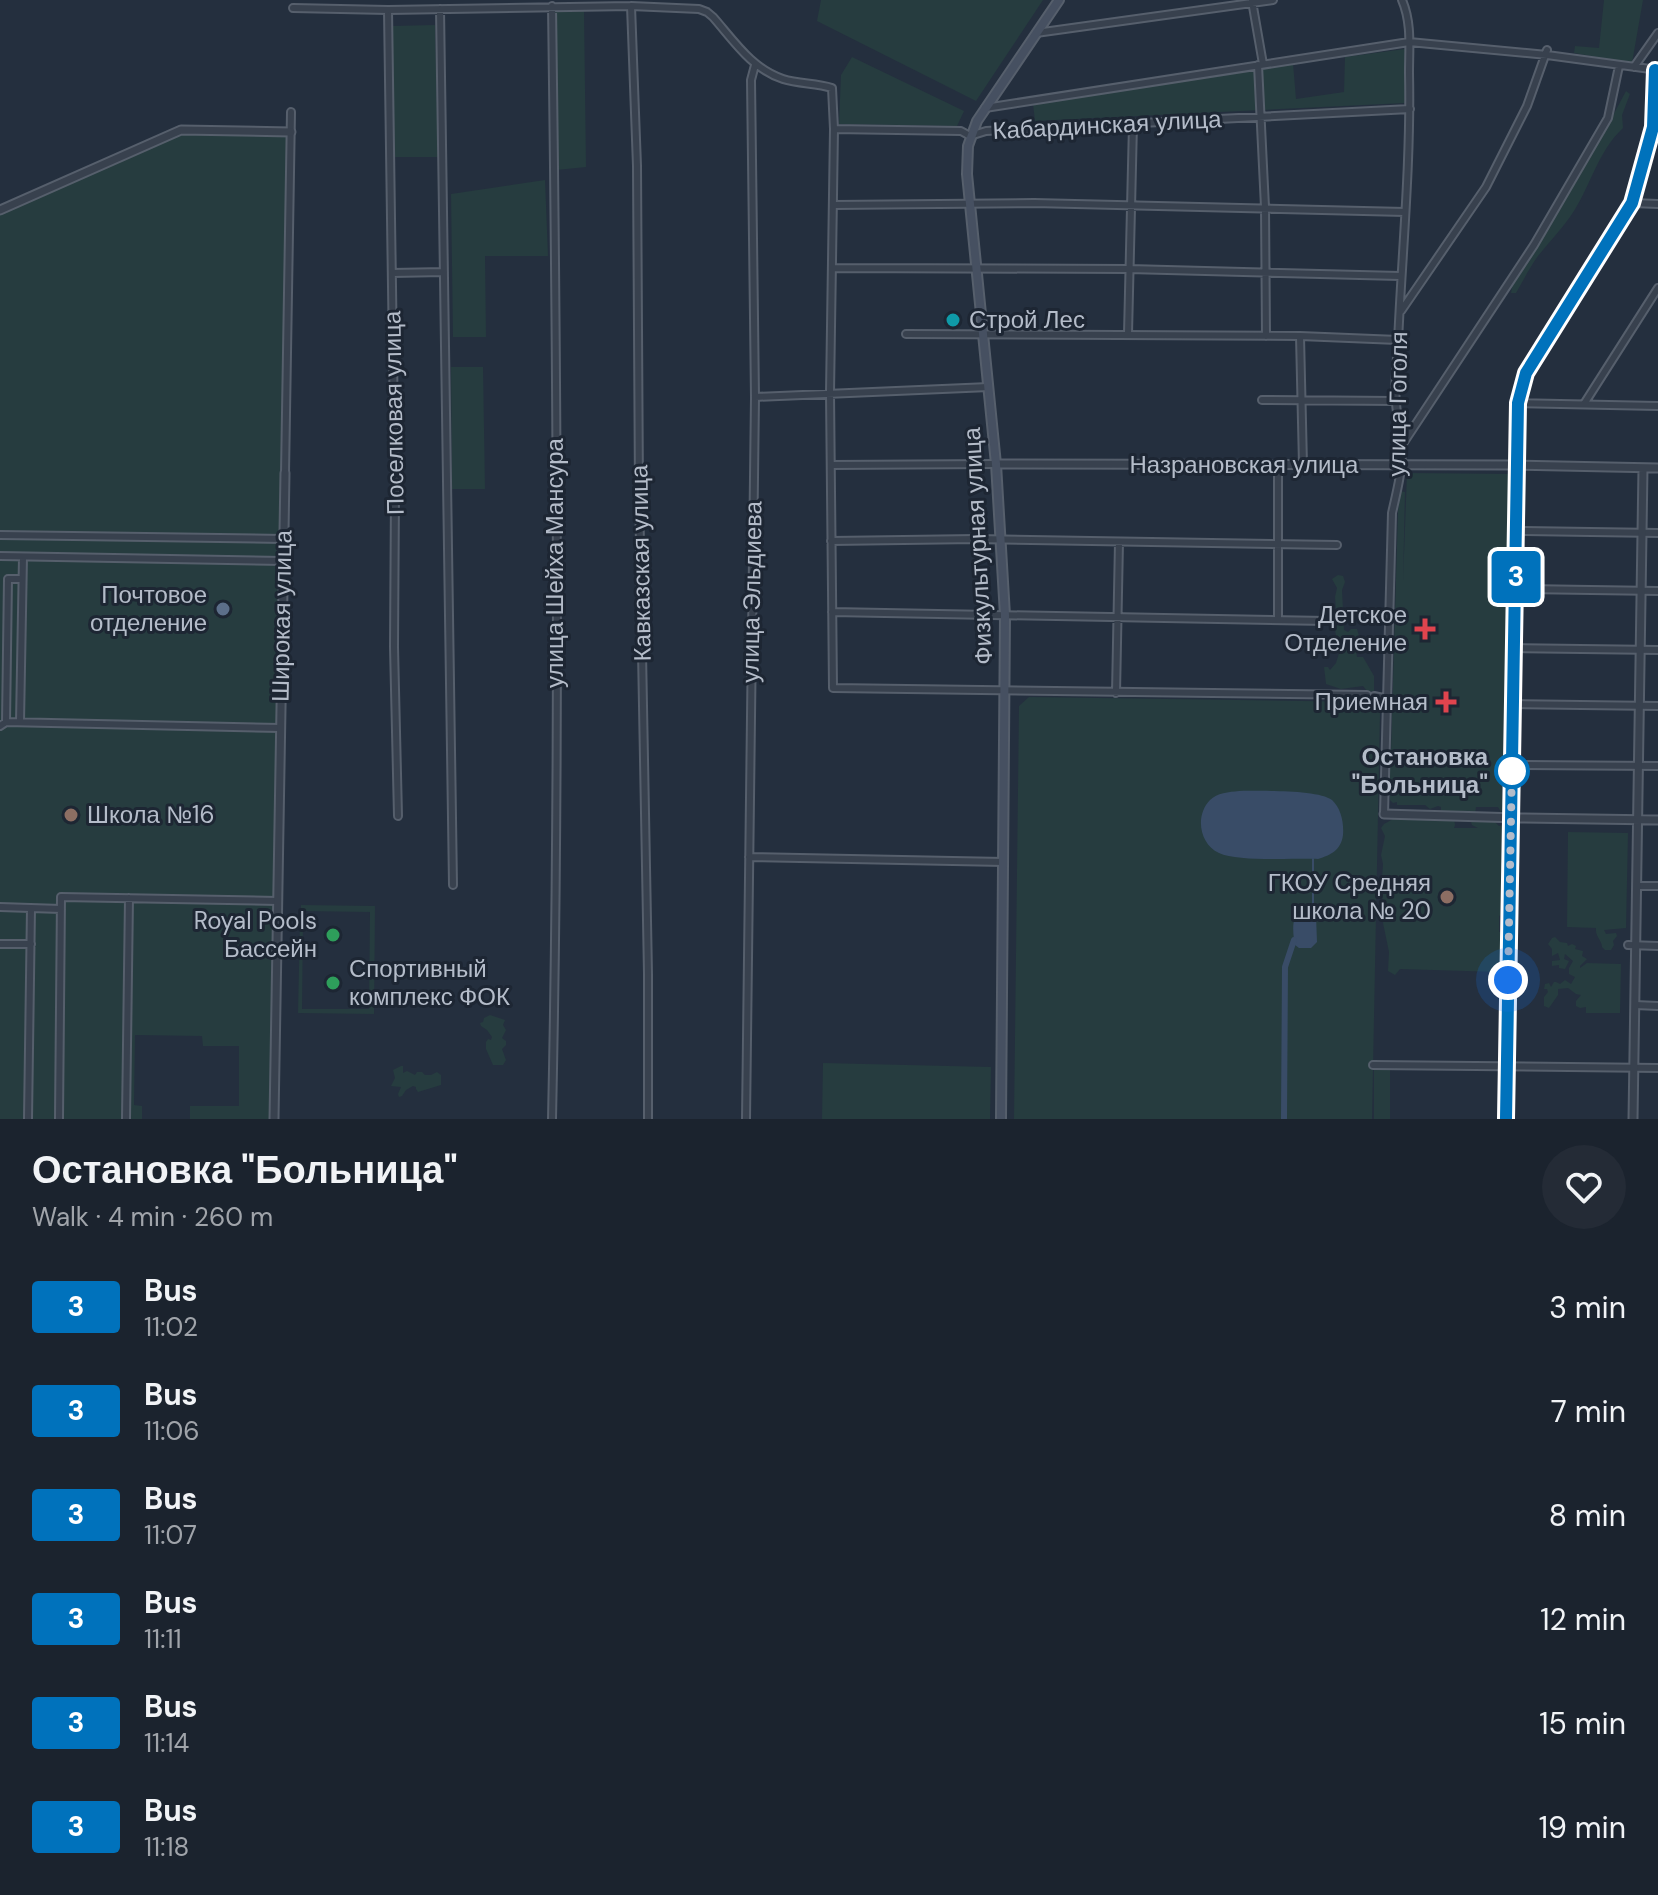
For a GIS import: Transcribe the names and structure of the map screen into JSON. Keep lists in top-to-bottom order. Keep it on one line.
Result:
{"streets":{"main road":["Физкультурная улица"],"street":["Кабардинская улица","улица Гоголя","Поселковая улица","Назрановская улица","улица Шейха Мансура","Кавказская улица","улица Эльдиева","Широкая улица"]},"crossings":[["Кабардинская улица","улица Гоголя"],["Кабардинская улица","Физкультурная улица"],["улица Гоголя","Назрановская улица"],["Назрановская улица","Физкультурная улица"]],"places":{"other":["Строй Лес","Почтовое отделение","Остановка \"Больница\"","Школа №16","ГКОУ Средняя школа № 20","Royal Pools Бассейн","Спортивный комплекс ФОК"],"health":["Детское Отделение","Приемная"]},"lines":["bus line 3"],"page":{"on_map":"3","heading":["Остановка \"Больница\"","Walk · 4 min · 260 m"],"list":[{"mark":"3","name":"Bus","note":"11:02","value":"3 min"},{"mark":"3","name":"Bus","note":"11:06","value":"7 min"},{"mark":"3","name":"Bus","note":"11:07","value":"8 min"},{"mark":"3","name":"Bus","note":"11:11","value":"12 min"},{"mark":"3","name":"Bus","note":"11:14","value":"15 min"},{"mark":"3","name":"Bus","note":"11:18","value":"19 min"}]}}
